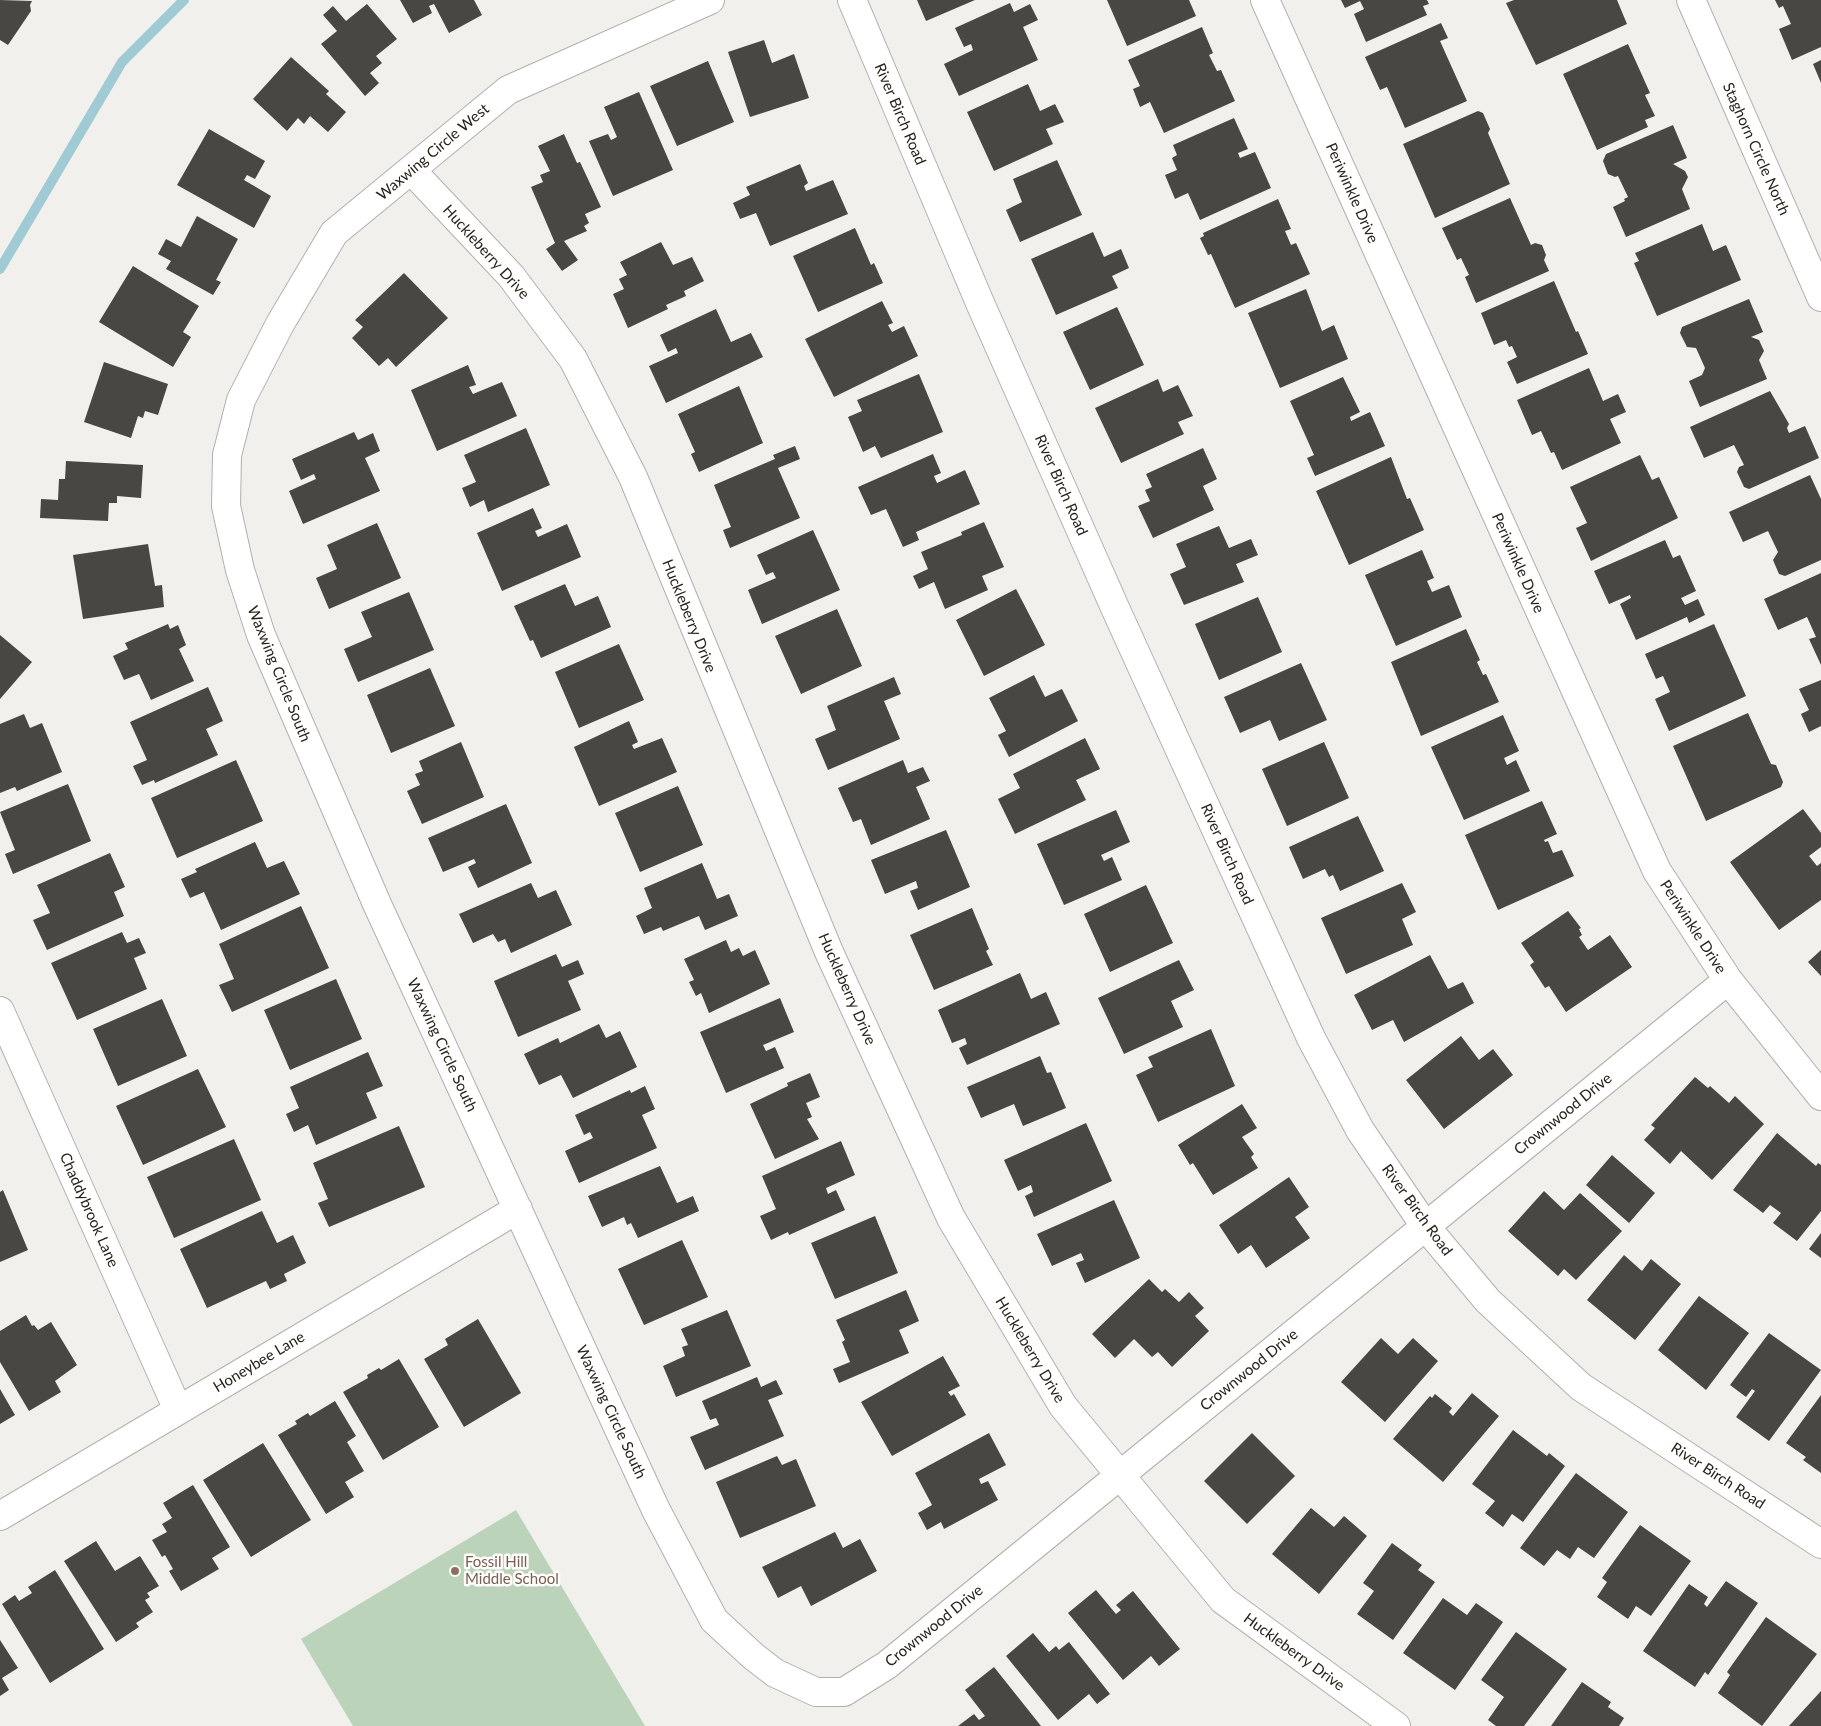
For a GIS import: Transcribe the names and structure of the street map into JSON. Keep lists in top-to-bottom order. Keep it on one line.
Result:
{"streets":{"street":["River Birch Road","Staghorn Circle North","Waxwing Circle West","Periwinkle Drive","Huckleberry Drive","Waxwing Circle South","Crownwood Drive","Chaddybrook Lane","Honeybee Lane"]},"crossings":[["River Birch Road","Crownwood Drive"],["Waxwing Circle West","Huckleberry Drive"],["Waxwing Circle West","Waxwing Circle South"],["Periwinkle Drive","Crownwood Drive"],["Huckleberry Drive","Crownwood Drive"],["Waxwing Circle South","Crownwood Drive"],["Waxwing Circle South","Honeybee Lane"],["Chaddybrook Lane","Honeybee Lane"]],"places":["Fossil Hill Middle School"]}
